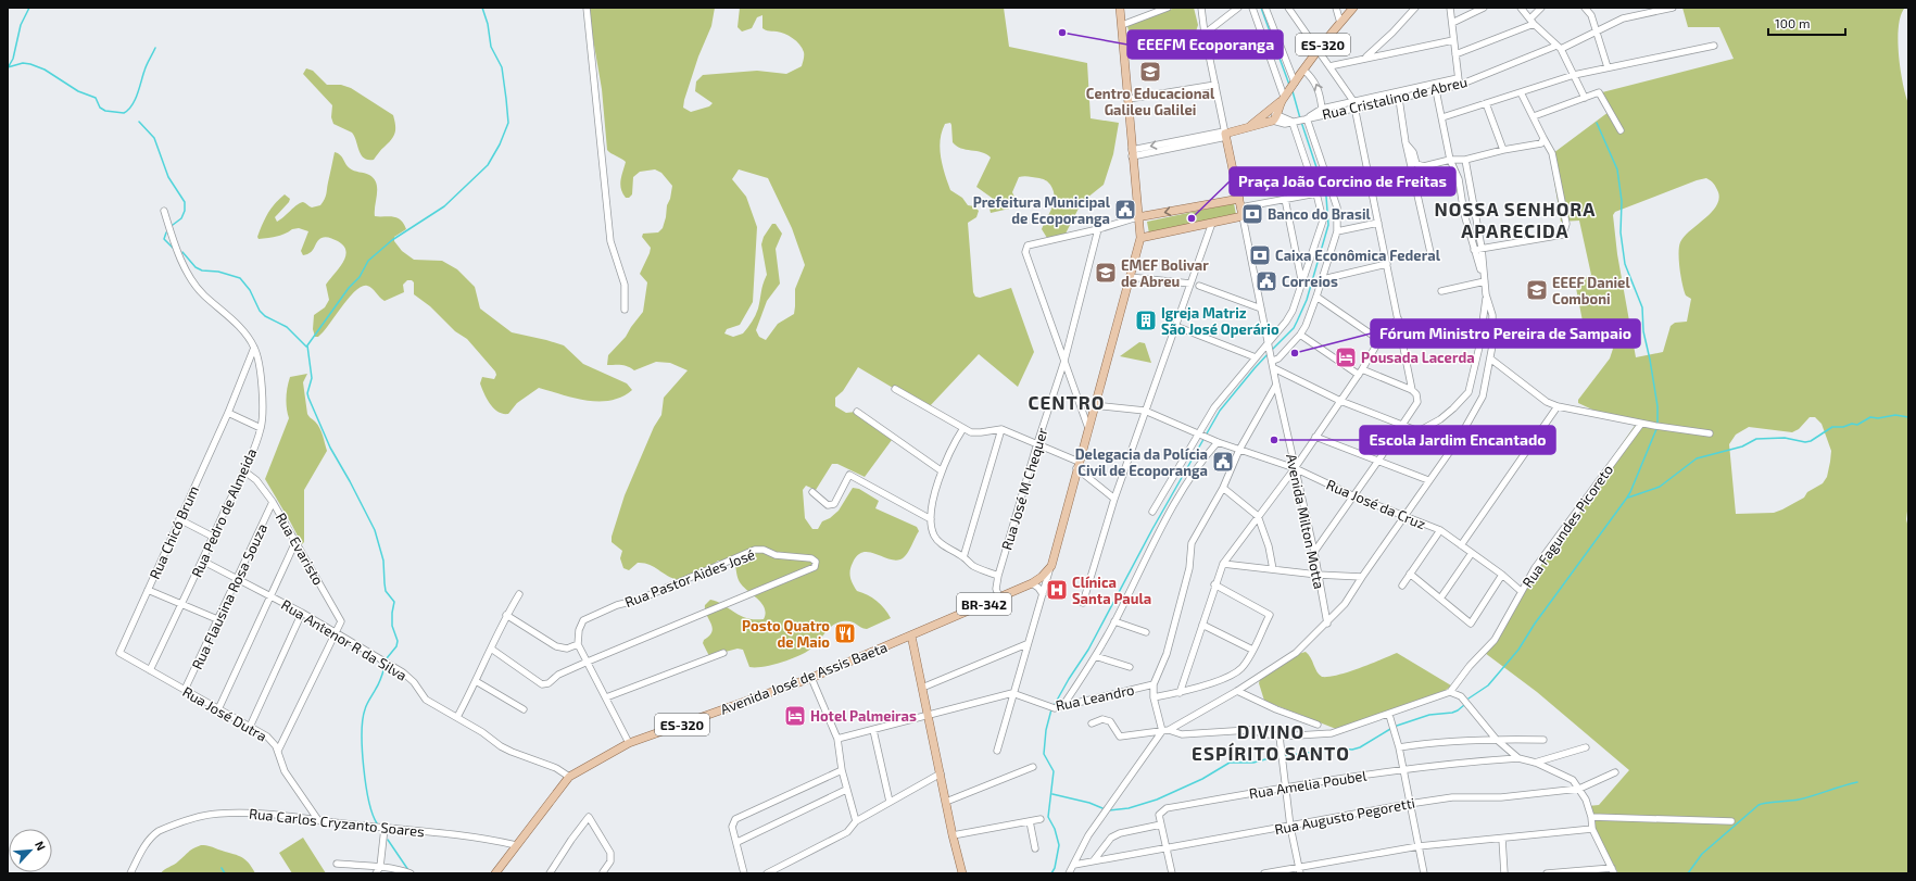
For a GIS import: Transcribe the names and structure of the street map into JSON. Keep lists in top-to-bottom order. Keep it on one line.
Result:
{"streets":{"main road":["ES-320","BR-342","Avenida José de Assis Baeta"],"street":["Rua Cristalino de Abreu","Rua José M Chequer","Rua José da Cruz","Rua Pedro de Almeida","Avenida Milton Motta","Rua Fagundes Picoreto","Rua Chicó Brum","Rua Evaristo","Rua Pastor Aides José","Rua Flausina Rosa Souza","Rua Antenor R da Silva","Rua Leandro","Rua José Dutra","Rua Amelia Poubel","Rua Augusto Pegoretti","Rua Carlos Cryzanto Soares"]},"crossings":[["Rua José M Chequer","Avenida José de Assis Baeta"],["Rua José da Cruz","Avenida Milton Motta"],["Rua José da Cruz","Rua Fagundes Picoreto"],["Rua Pedro de Almeida","Rua Chicó Brum"],["Rua Pedro de Almeida","Rua Evaristo"],["Rua Pedro de Almeida","Rua Antenor R da Silva"],["Rua Pedro de Almeida","Rua José Dutra"],["Rua Chicó Brum","Rua José Dutra"],["Rua Evaristo","Rua Flausina Rosa Souza"],["Rua Evaristo","Rua Antenor R da Silva"],["Rua Flausina Rosa Souza","Rua Antenor R da Silva"],["Rua Flausina Rosa Souza","Rua José Dutra"],["Rua Antenor R da Silva","Avenida José de Assis Baeta"],["Avenida José de Assis Baeta","Rua Carlos Cryzanto Soares"],["Rua José Dutra","Rua Carlos Cryzanto Soares"],["Rua Amelia Poubel","Rua Augusto Pegoretti"]],"districts":["NOSSA SENHORA APARECIDA","CENTRO","DIVINO ESPÍRITO SANTO"],"places":{"other":["EEEFM Ecoporanga","Praça João Corcino de Freitas","Fórum Ministro Pereira de Sampaio","Escola Jardim Encantado"],"school or university":["Centro Educacional Galileu Galilei","EMEF Bolivar de Abreu","EEEF Daniel Comboni"],"public building":["Prefeitura Municipal de Ecoporanga","Correios","Delegacia da Polícia Civil de Ecoporanga"],"bank":["Banco do Brasil","Caixa Econômica Federal"],"building":["Igreja Matriz São José Operário"],"hotel":["Pousada Lacerda","Hotel Palmeiras"],"hospital":["Clínica Santa Paula"],"restaurant":["Posto Quatro de Maio"]},"scale_bar":"100 m","north":"top right"}
